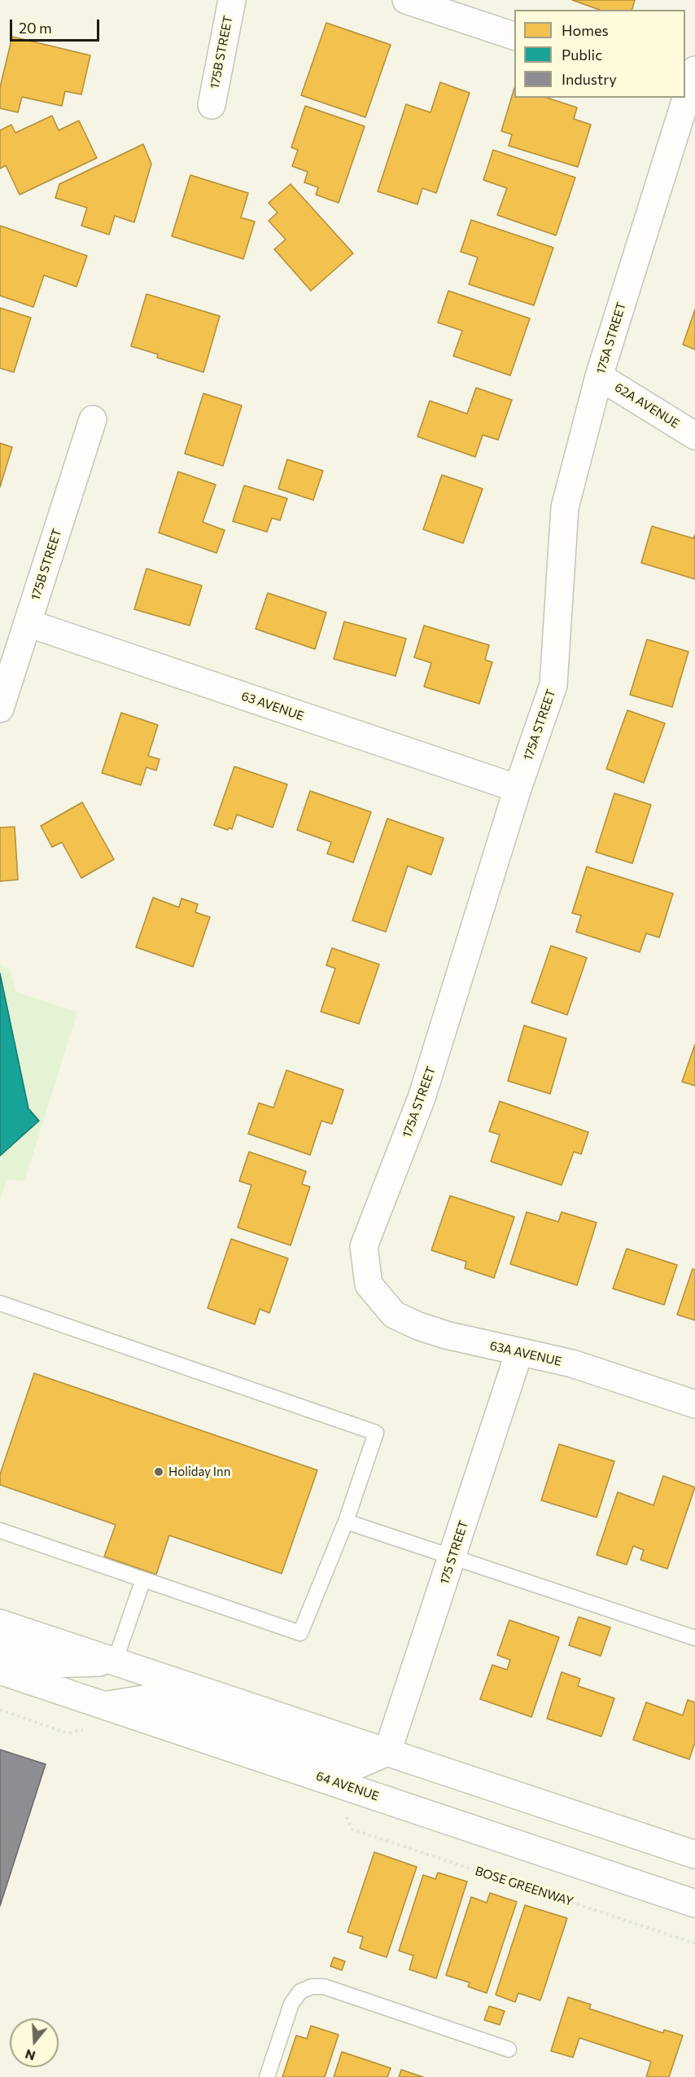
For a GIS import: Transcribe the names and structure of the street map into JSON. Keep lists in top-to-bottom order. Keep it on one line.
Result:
{"streets":{"street":["175B STREET","175A STREET","62A AVENUE","63 AVENUE","63A AVENUE","175 STREET","64 AVENUE"],"path":["BOSE GREENWAY"]},"crossings":[["175B STREET","63 AVENUE"],["175A STREET","62A AVENUE"],["175A STREET","63 AVENUE"],["175A STREET","63A AVENUE"],["63A AVENUE","175 STREET"]],"places":["Holiday Inn"],"legend":["Homes","Public","Industry"],"scale_bar":"20 m","north":"bottom"}
